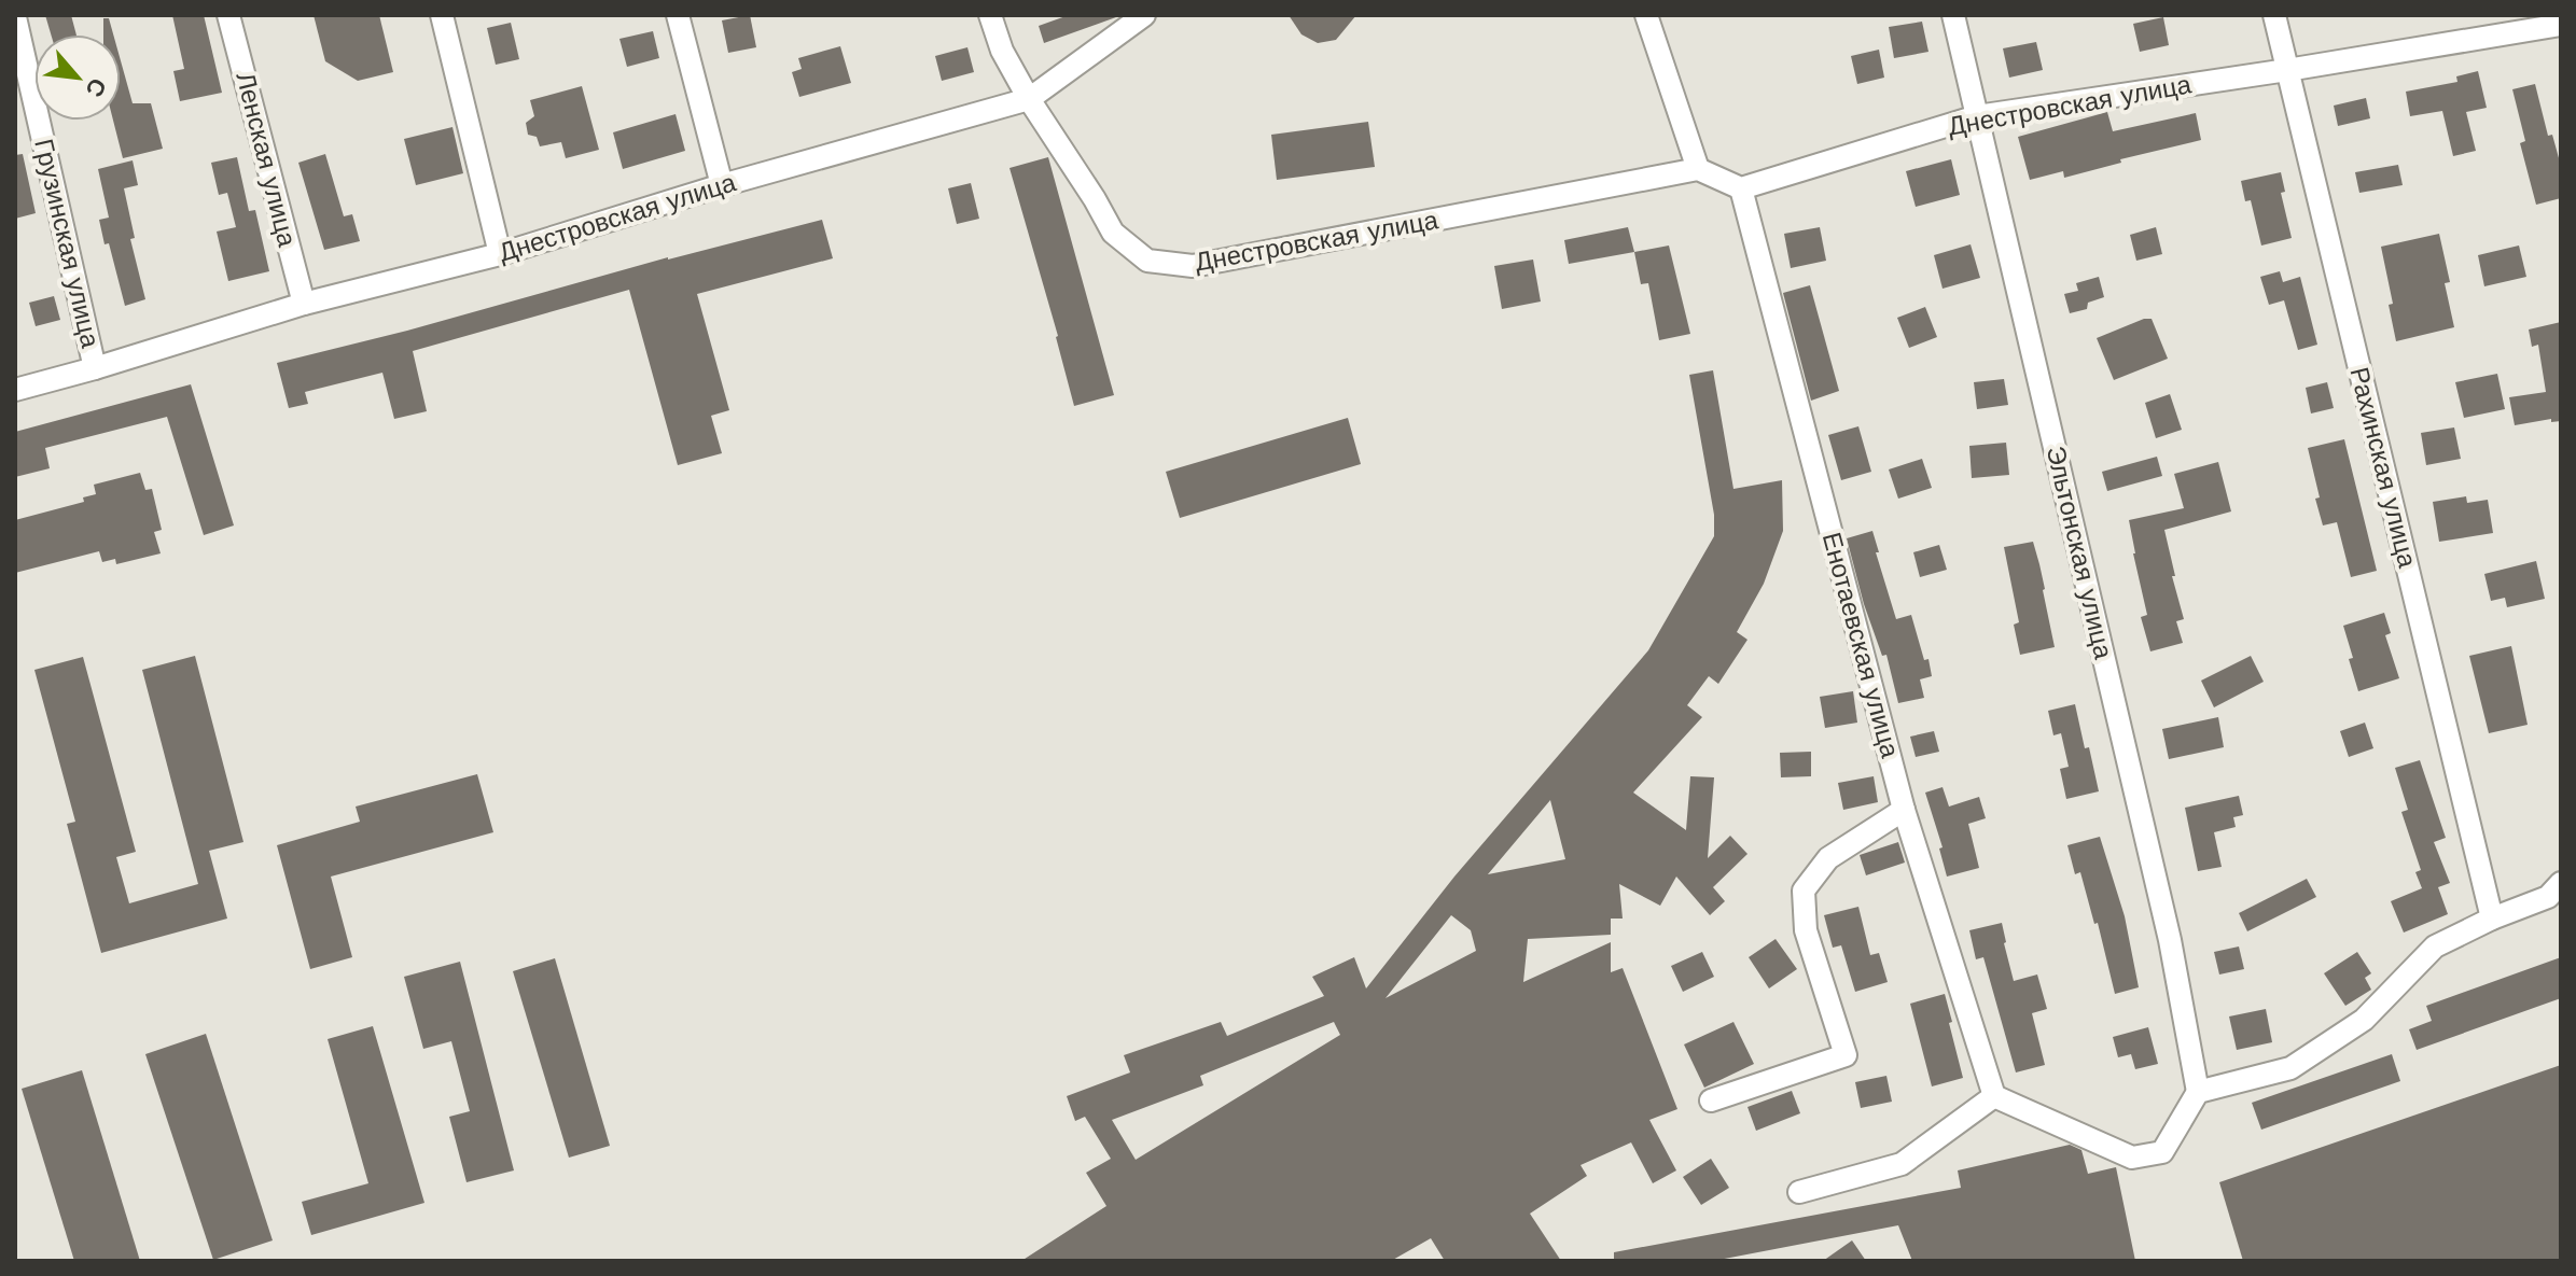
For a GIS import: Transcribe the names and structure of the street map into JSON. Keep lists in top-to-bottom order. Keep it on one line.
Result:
{"streets":{"street":["Днестровская улица","Ленская улица","Грузинская улица","Рахинская улица","Эльтонская улица","Енотаевская улица"]},"crossings":[["Днестровская улица","Ленская улица"],["Днестровская улица","Грузинская улица"],["Днестровская улица","Рахинская улица"],["Днестровская улица","Эльтонская улица"],["Днестровская улица","Енотаевская улица"]],"north":"bottom right"}
